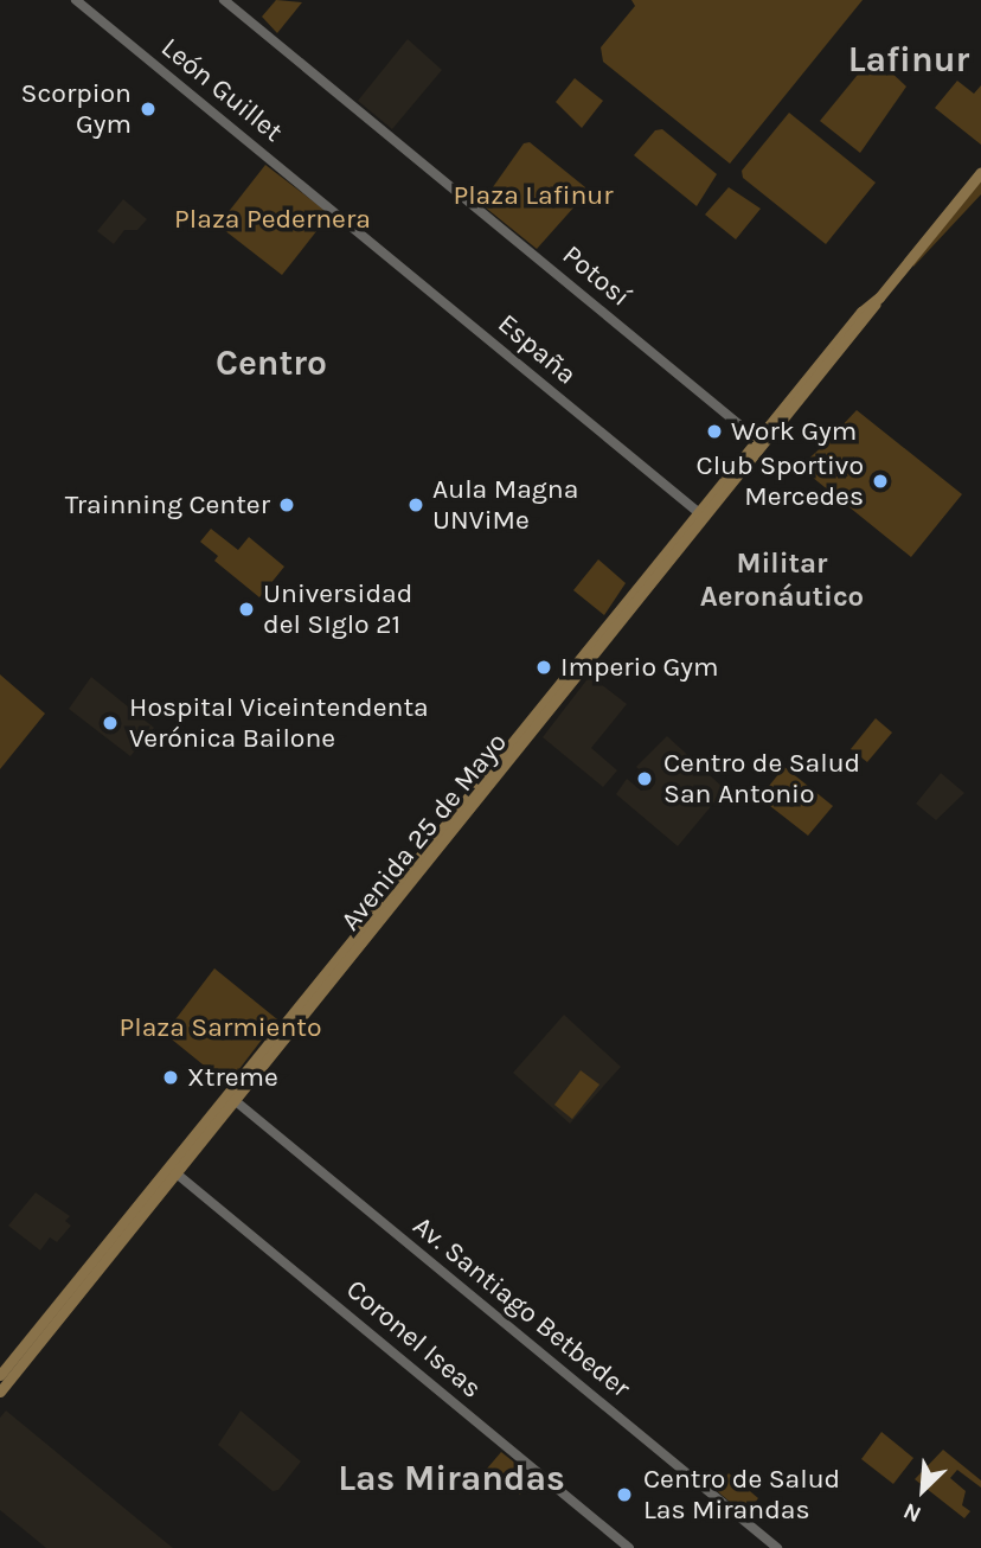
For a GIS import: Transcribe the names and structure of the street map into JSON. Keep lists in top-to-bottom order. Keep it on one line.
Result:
{"streets":{"main road":["León Guillet","Potosí","España","Avenida 25 de Mayo","Av. Santiago Betbeder","Coronel Iseas"]},"crossings":[["León Guillet","España"],["Potosí","Avenida 25 de Mayo"],["España","Avenida 25 de Mayo"],["Avenida 25 de Mayo","Av. Santiago Betbeder"],["Avenida 25 de Mayo","Coronel Iseas"]],"districts":["Lafinur","Centro","Militar Aeronáutico","Las Mirandas"],"parks":["Plaza Lafinur","Plaza Pedernera","Plaza Sarmiento"],"places":["Scorpion Gym","Work Gym","Club Sportivo Mercedes","Trainning Center","Aula Magna UNViMe","Universidad del SIglo 21","Imperio Gym","Hospital Viceintendenta Verónica Bailone","Centro de Salud San Antonio","Xtreme","Centro de Salud Las Mirandas"],"north":"bottom left"}
